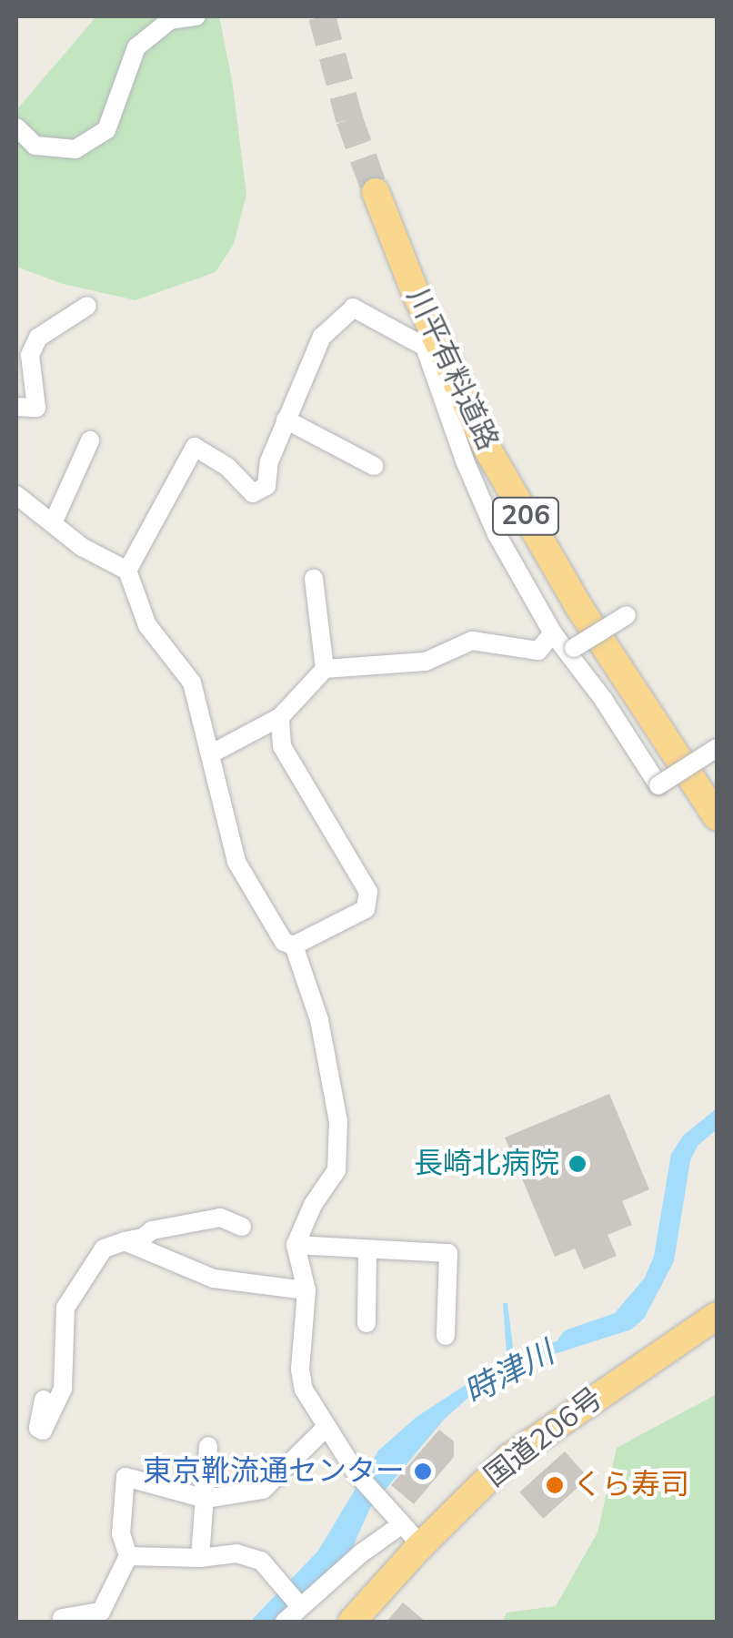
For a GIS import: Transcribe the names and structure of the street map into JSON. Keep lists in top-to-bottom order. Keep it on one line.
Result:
{"streets":{"highway":["川平有料道路","206","国道206号"]},"water":["時津川"],"places":["長崎北病院","東京靴流通センター","くら寿司"]}
